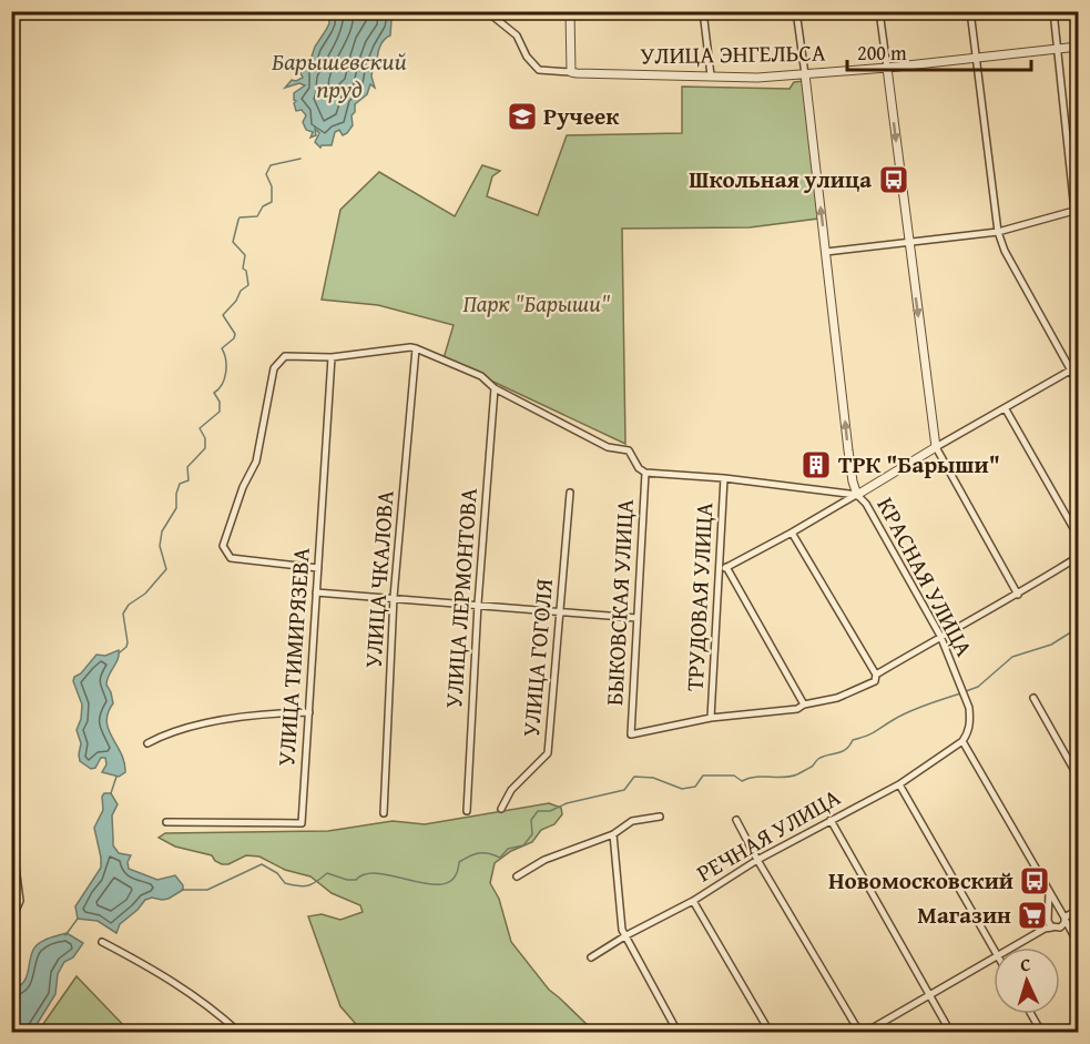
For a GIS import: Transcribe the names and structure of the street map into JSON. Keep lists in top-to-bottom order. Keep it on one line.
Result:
{"streets":{"street":["УЛИЦА ЭНГЕЛЬСА","КРАСНАЯ УЛИЦА","УЛИЦА ЧКАЛОВА","ТРУДОВАЯ УЛИЦА","УЛИЦА ЛЕРМОНТОВА","БЫКОВСКАЯ УЛИЦА","УЛИЦА ТИМИРЯЗЕВА","УЛИЦА ГОГОЛЯ","РЕЧНАЯ УЛИЦА"]},"crossings":[["КРАСНАЯ УЛИЦА","РЕЧНАЯ УЛИЦА"],["ТРУДОВАЯ УЛИЦА","БЫКОВСКАЯ УЛИЦА"]],"water":["Барышевский пруд"],"parks":["Парк \"Барыши\""],"places":{"school or university":["Ручеек"],"bus stop":["Школьная улица","Новомосковский"],"building":["ТРК \"Барыши\""],"supermarket":["Магазин"]},"scale_bar":"200 m","north":"top"}
